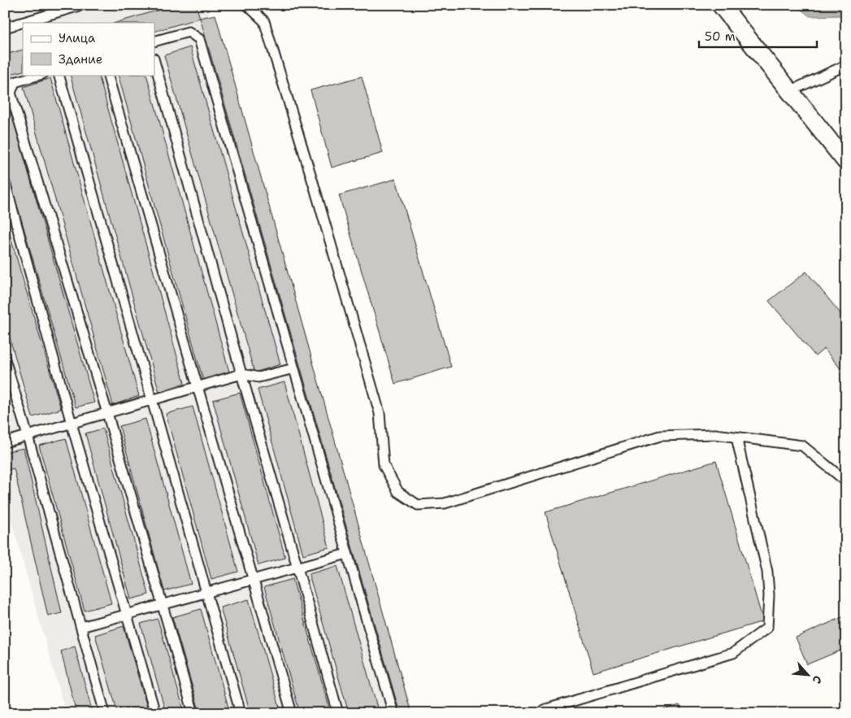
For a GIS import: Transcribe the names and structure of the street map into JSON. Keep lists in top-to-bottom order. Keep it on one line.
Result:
{"legend":["Улица","Здание"],"scale_bar":"50 m","north":"bottom right"}
